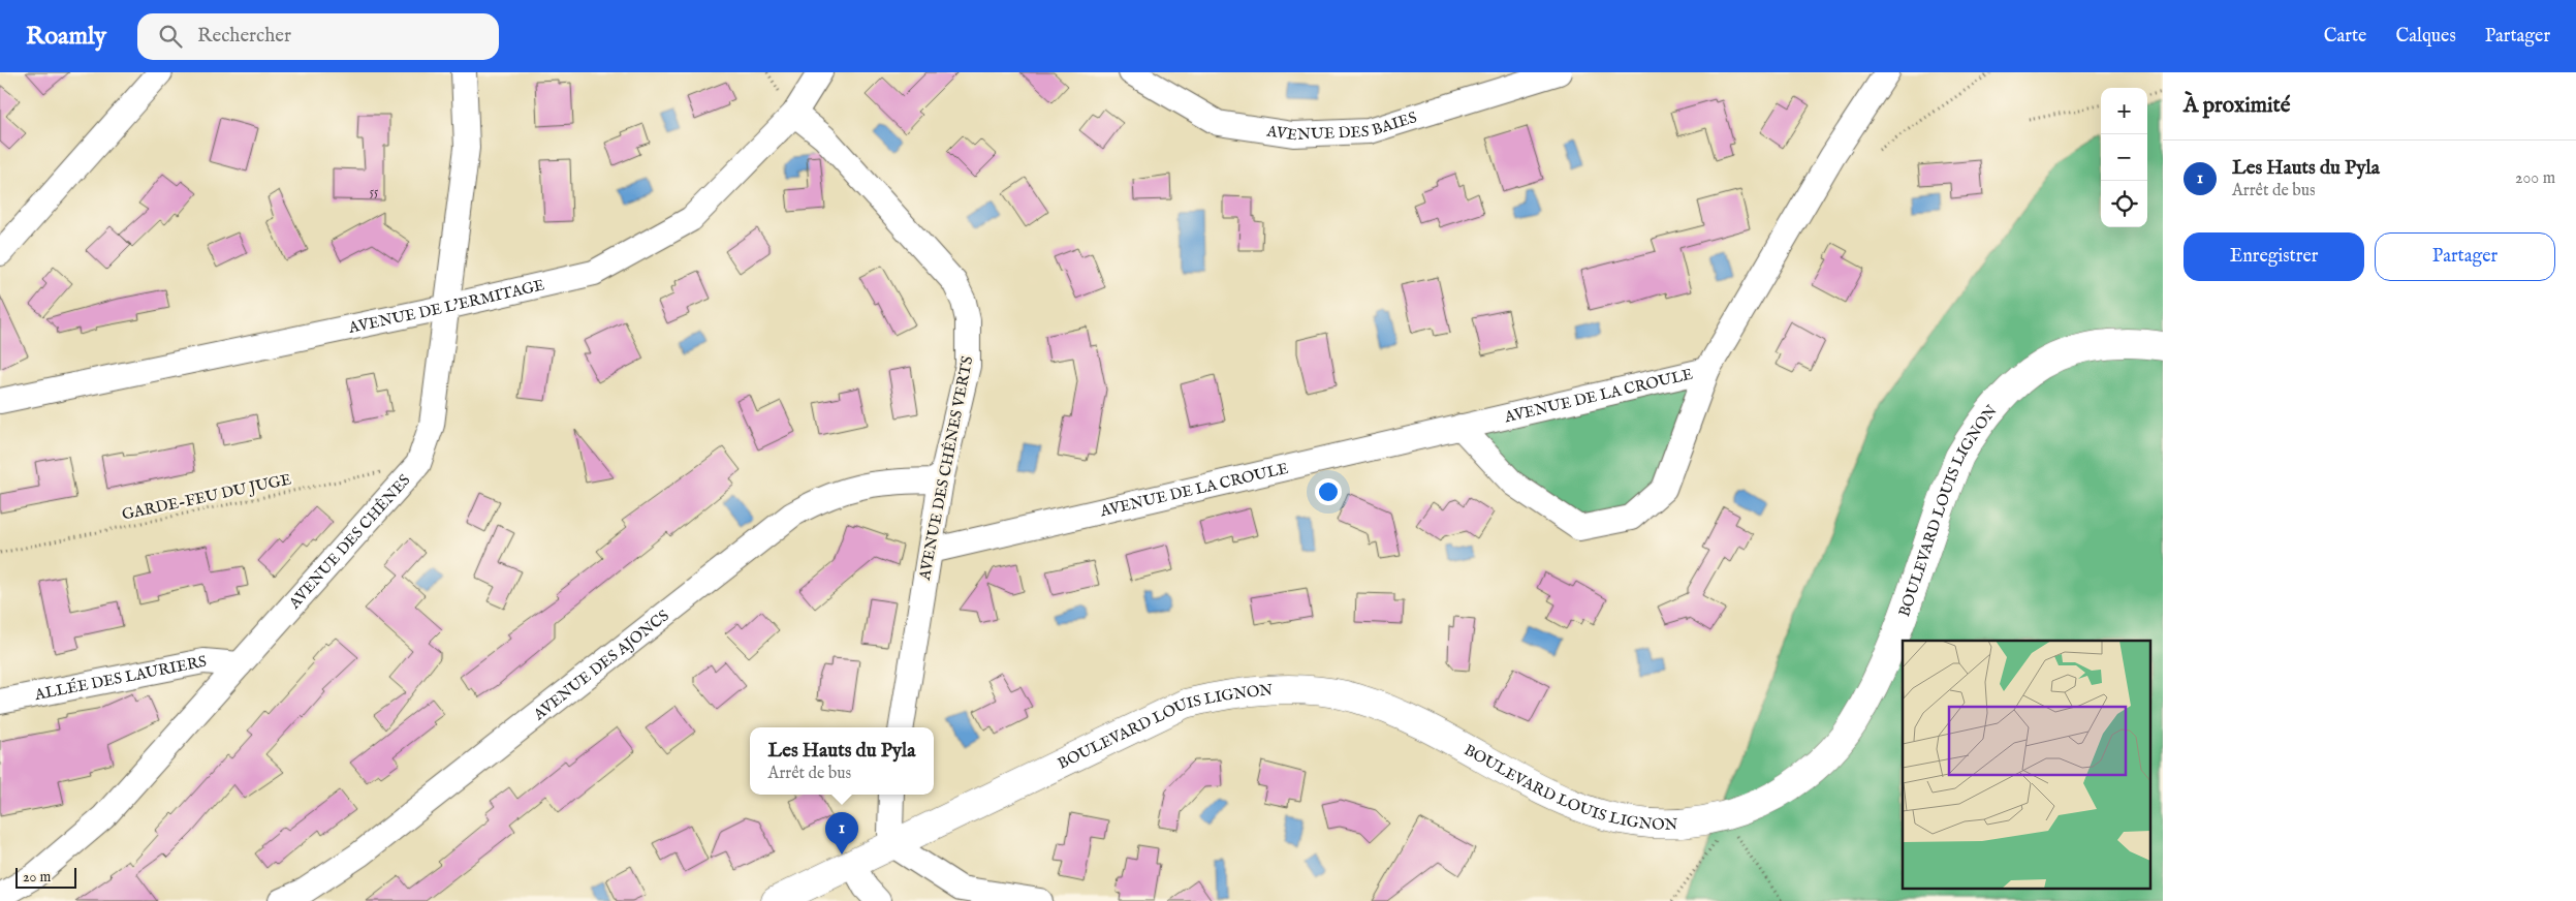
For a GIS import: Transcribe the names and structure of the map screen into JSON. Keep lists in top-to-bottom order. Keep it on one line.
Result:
{"streets":{"main road":["BOULEVARD LOUIS LIGNON"],"street":["AVENUE DES BAIES","AVENUE DE L'ERMITAGE","AVENUE DE LA CROULE","AVENUE DES CHÊNES VERTS","AVENUE DES CHÊNES","AVENUE DES AJONCS","ALLÉE DES LAURIERS"],"path":["GARDE-FEU DU JUGE"]},"crossings":[["AVENUE DE L'ERMITAGE","AVENUE DES CHÊNES VERTS"],["AVENUE DE L'ERMITAGE","AVENUE DES CHÊNES"],["AVENUE DE LA CROULE","AVENUE DES CHÊNES VERTS"],["AVENUE DES CHÊNES VERTS","AVENUE DES AJONCS"],["GARDE-FEU DU JUGE","AVENUE DES CHÊNES"],["AVENUE DES CHÊNES","ALLÉE DES LAURIERS"]],"house_numbers":["55"],"scale_bar":"20 m","page":{"header":"Roamly","search":"Rechercher","nav":["Carte","Calques","Partager"],"heading":"À proximité","map_buttons":["+","−"],"list":[{"mark":"1","name":"Les Hauts du Pyla","note":"Arrêt de bus","value":"200 m"}],"buttons":["Enregistrer","Partager"],"popup":["Les Hauts du Pyla","Arrêt de bus"],"pins":"1","scale":"20 m"}}
